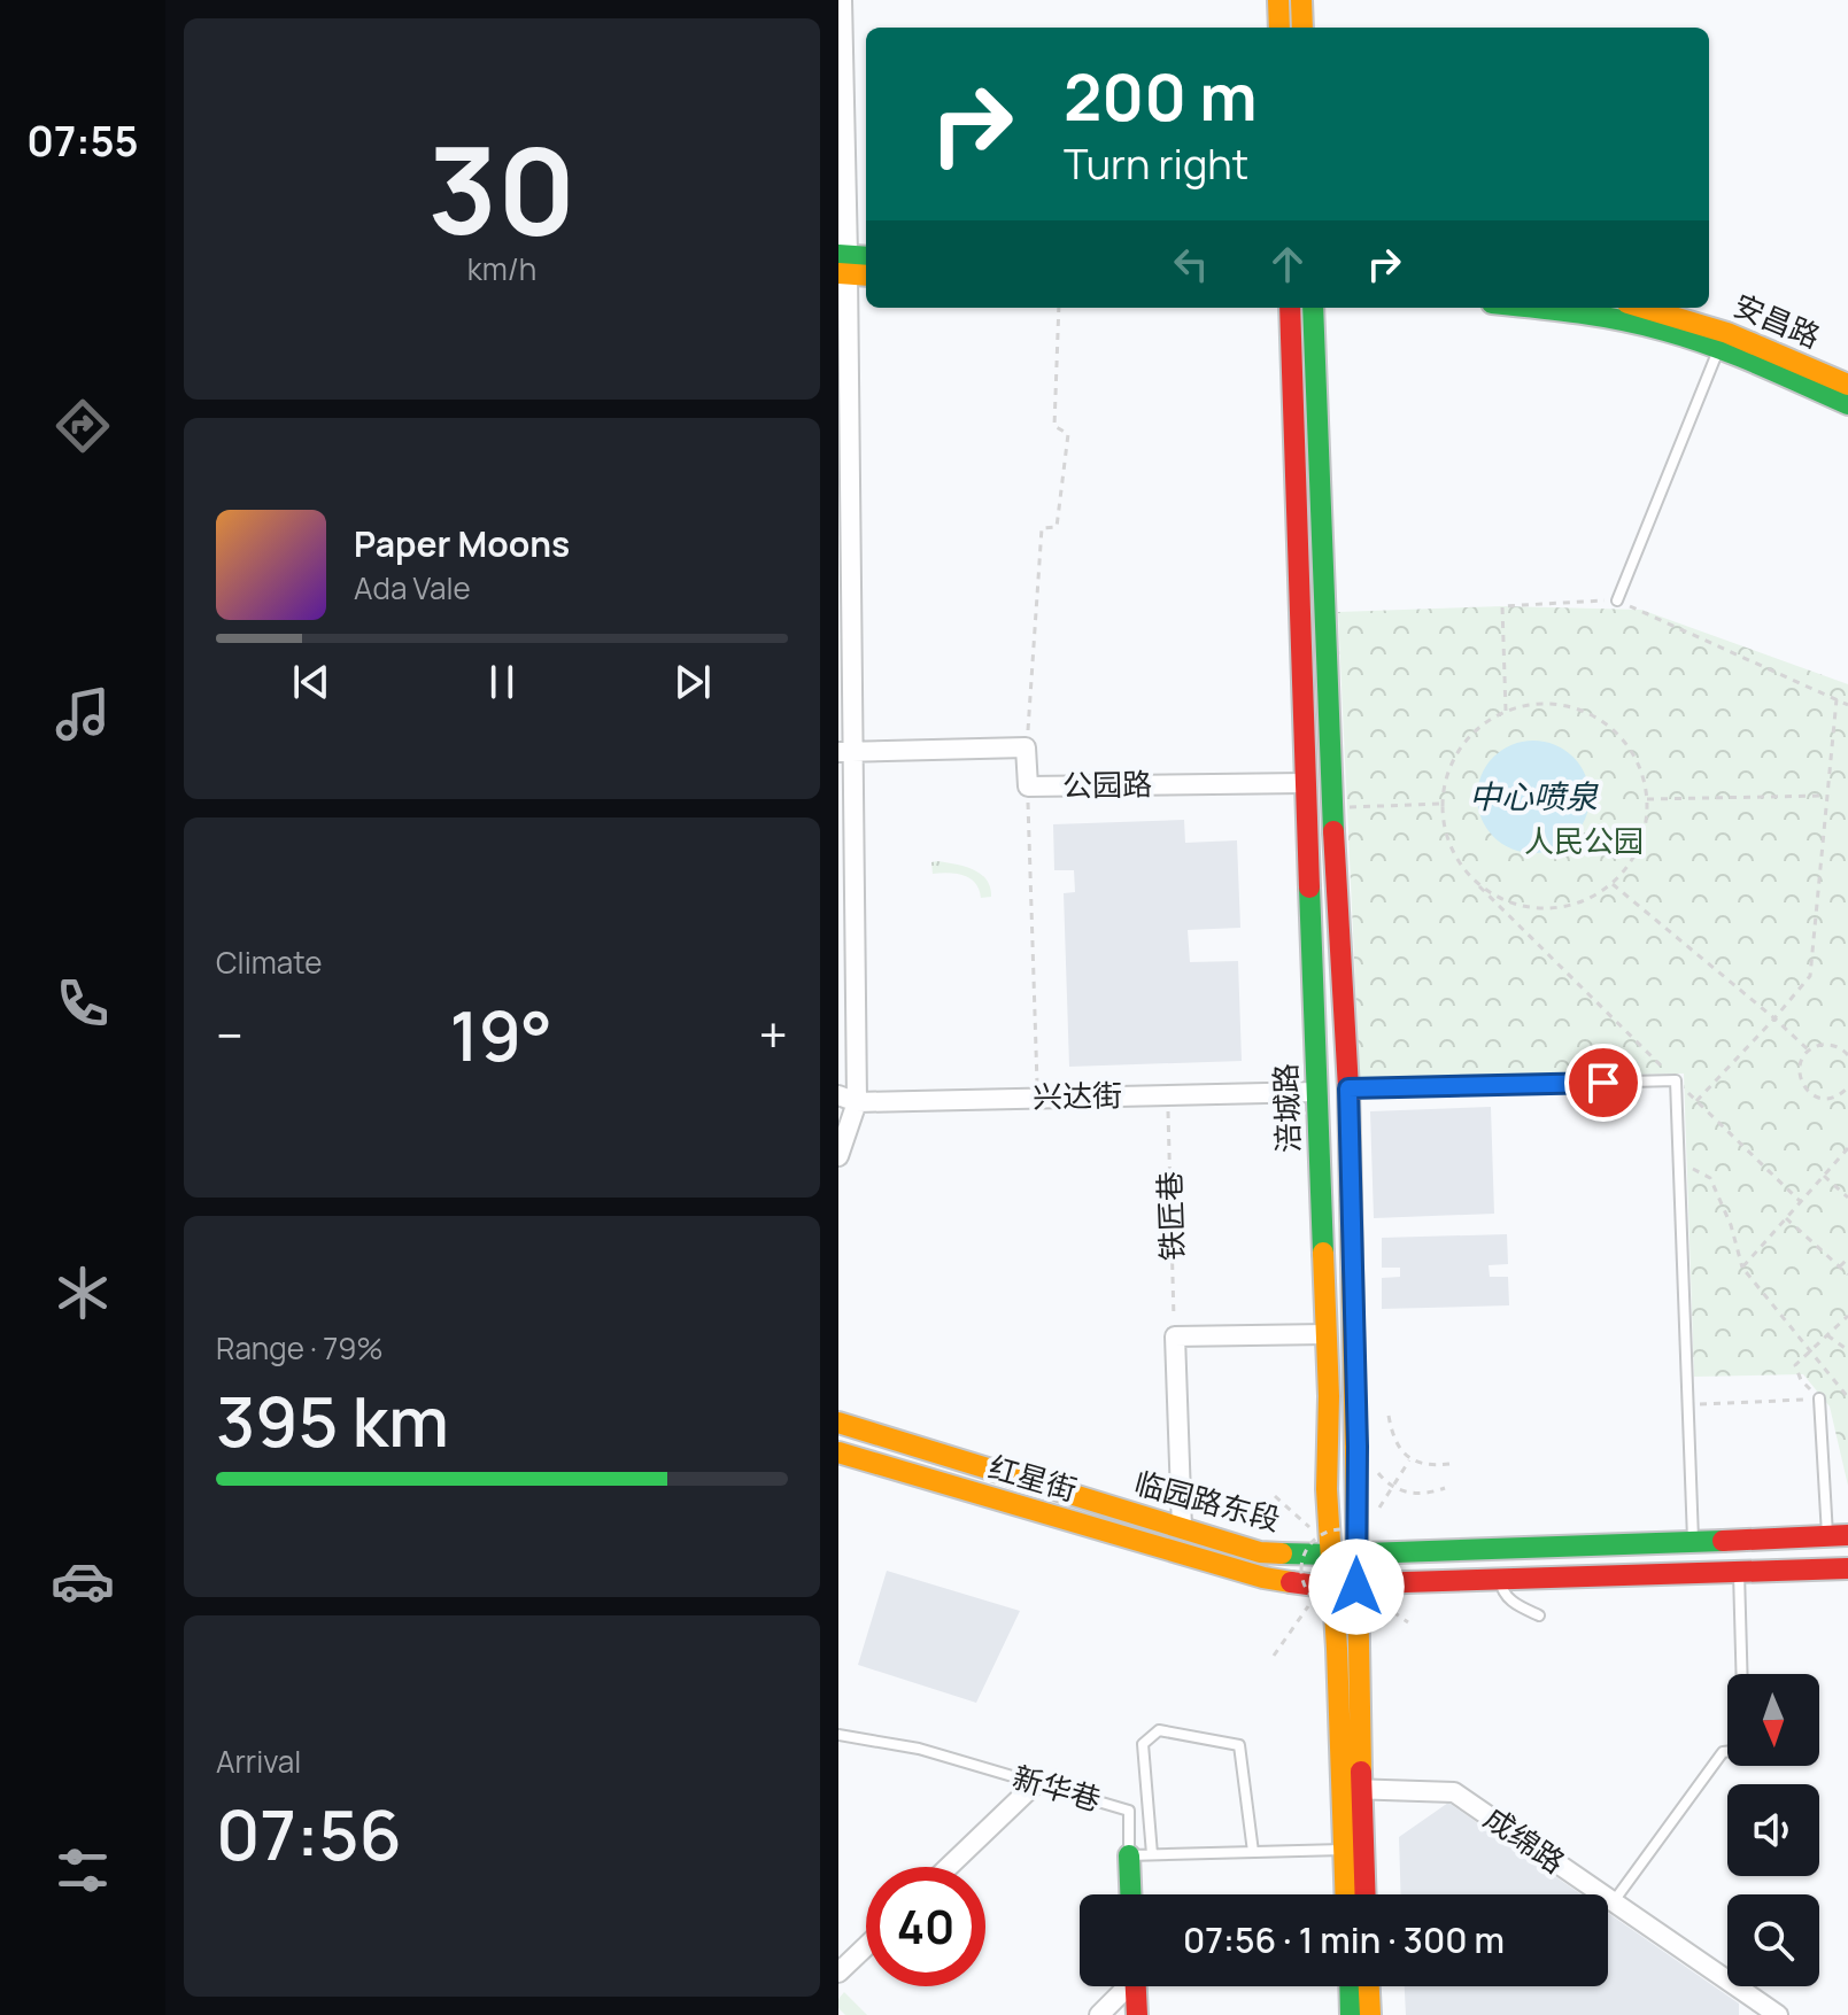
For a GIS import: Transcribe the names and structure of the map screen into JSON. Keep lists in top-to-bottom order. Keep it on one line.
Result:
{"streets":{"street":["安昌路","公园路","兴达街","涪城路","红星街","临园路东段","成绵路"],"lane":["新华巷"],"path":["铁匠巷"]},"crossings":[["公园路","涪城路"],["兴达街","涪城路"],["兴达街","铁匠巷"],["涪城路","红星街"],["涪城路","临园路东段"],["涪城路","成绵路"]],"water":["中心喷泉"],"parks":["人民公园"],"north":"bottom","page":{"tabs":"07:55","tile":[["30","km/h"],"Climate",["Range · 79%","395 km"],["Arrival","07:56"]],"turn":["200 m","Turn right"],"song":["Paper Moons","Ada Vale"],"heat":["−","19°","+"],"limit":"40","trip":"07:56 · 1 min · 300 m"}}
